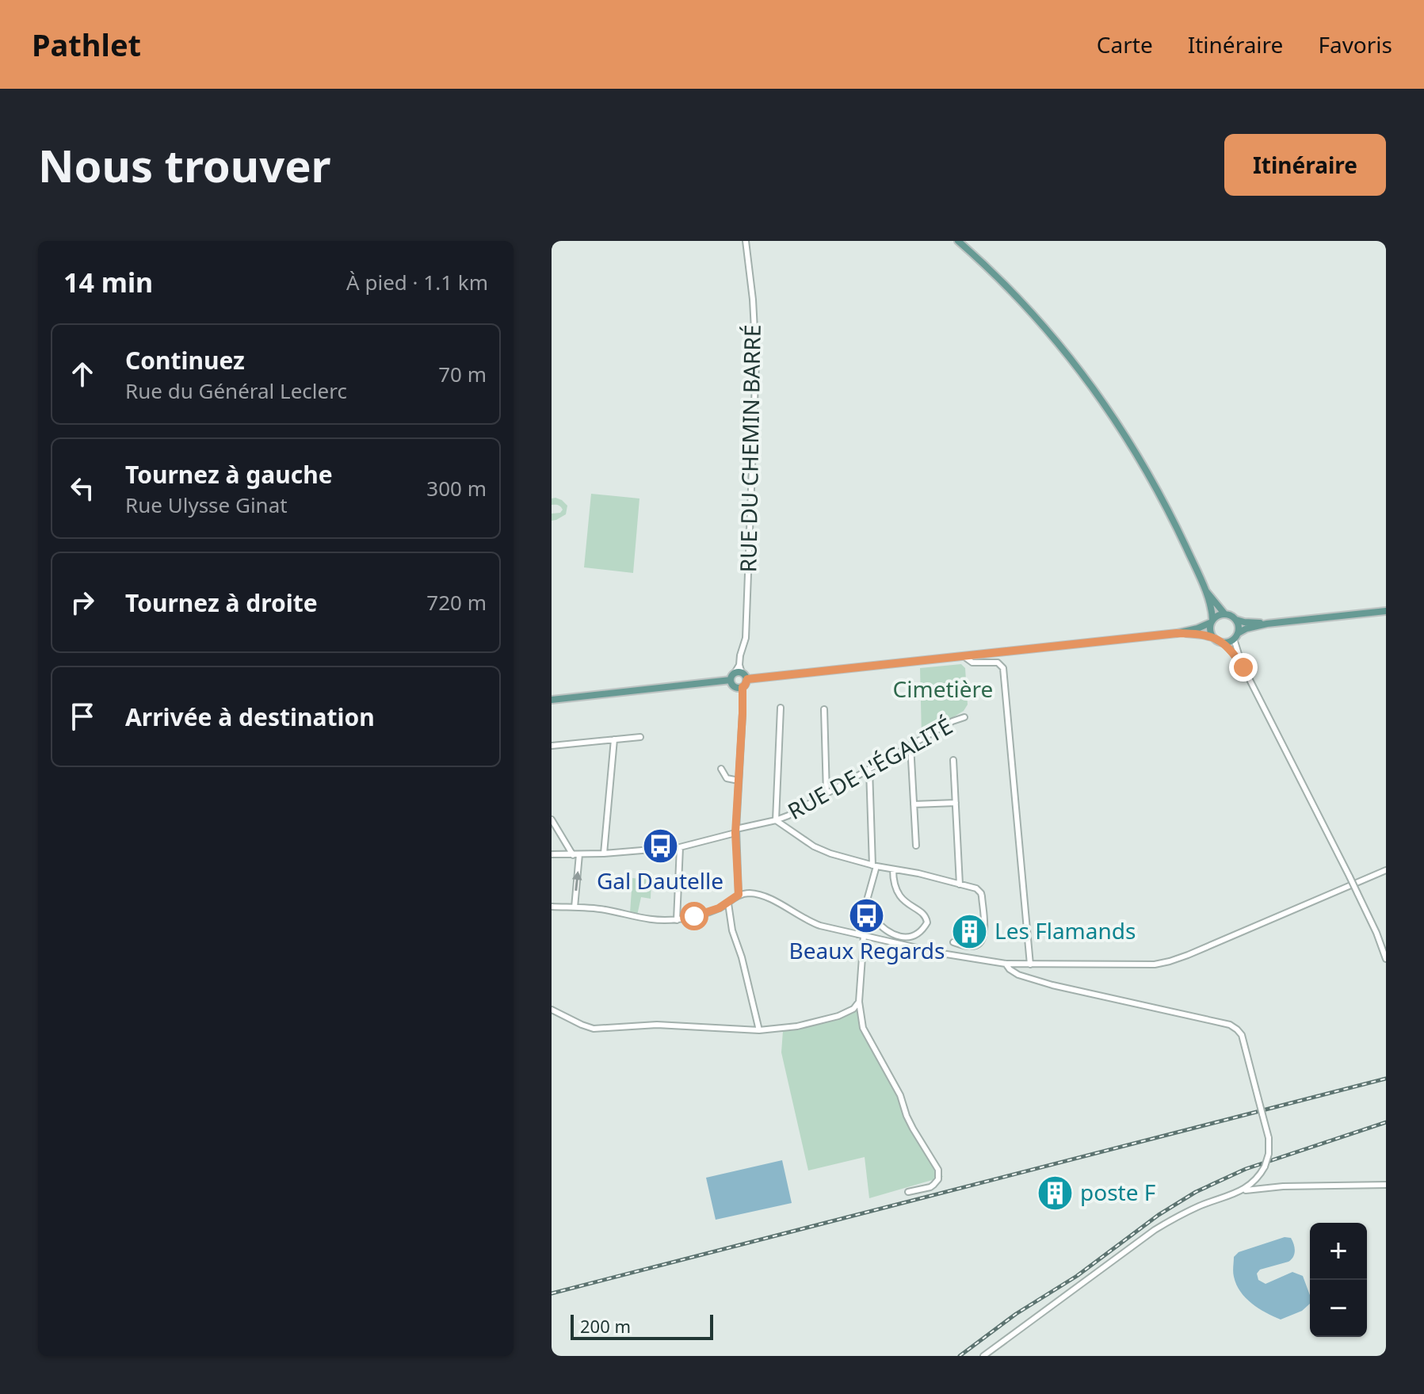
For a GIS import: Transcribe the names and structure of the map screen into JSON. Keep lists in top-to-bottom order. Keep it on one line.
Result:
{"streets":{"street":["RUE DU CHEMIN BARRÉ","RUE DE L'ÉGALITÉ"]},"parks":["Cimetière"],"places":{"bus stop":["Gal Dautelle","Beaux Regards"],"building":["Les Flamands","poste F"]},"scale_bar":"200 m","page":{"header":"Pathlet","nav":["Carte","Itinéraire","Favoris"],"buttons":"Itinéraire","title":"Nous trouver","heading":["14 min","À pied · 1.1 km"],"list":[["Continuez","Rue du Général Leclerc","70 m"],["Tournez à gauche","Rue Ulysse Ginat","300 m"],["Tournez à droite","720 m"],"Arrivée à destination"],"map_buttons":["+","−"],"scale":"200 m"}}
